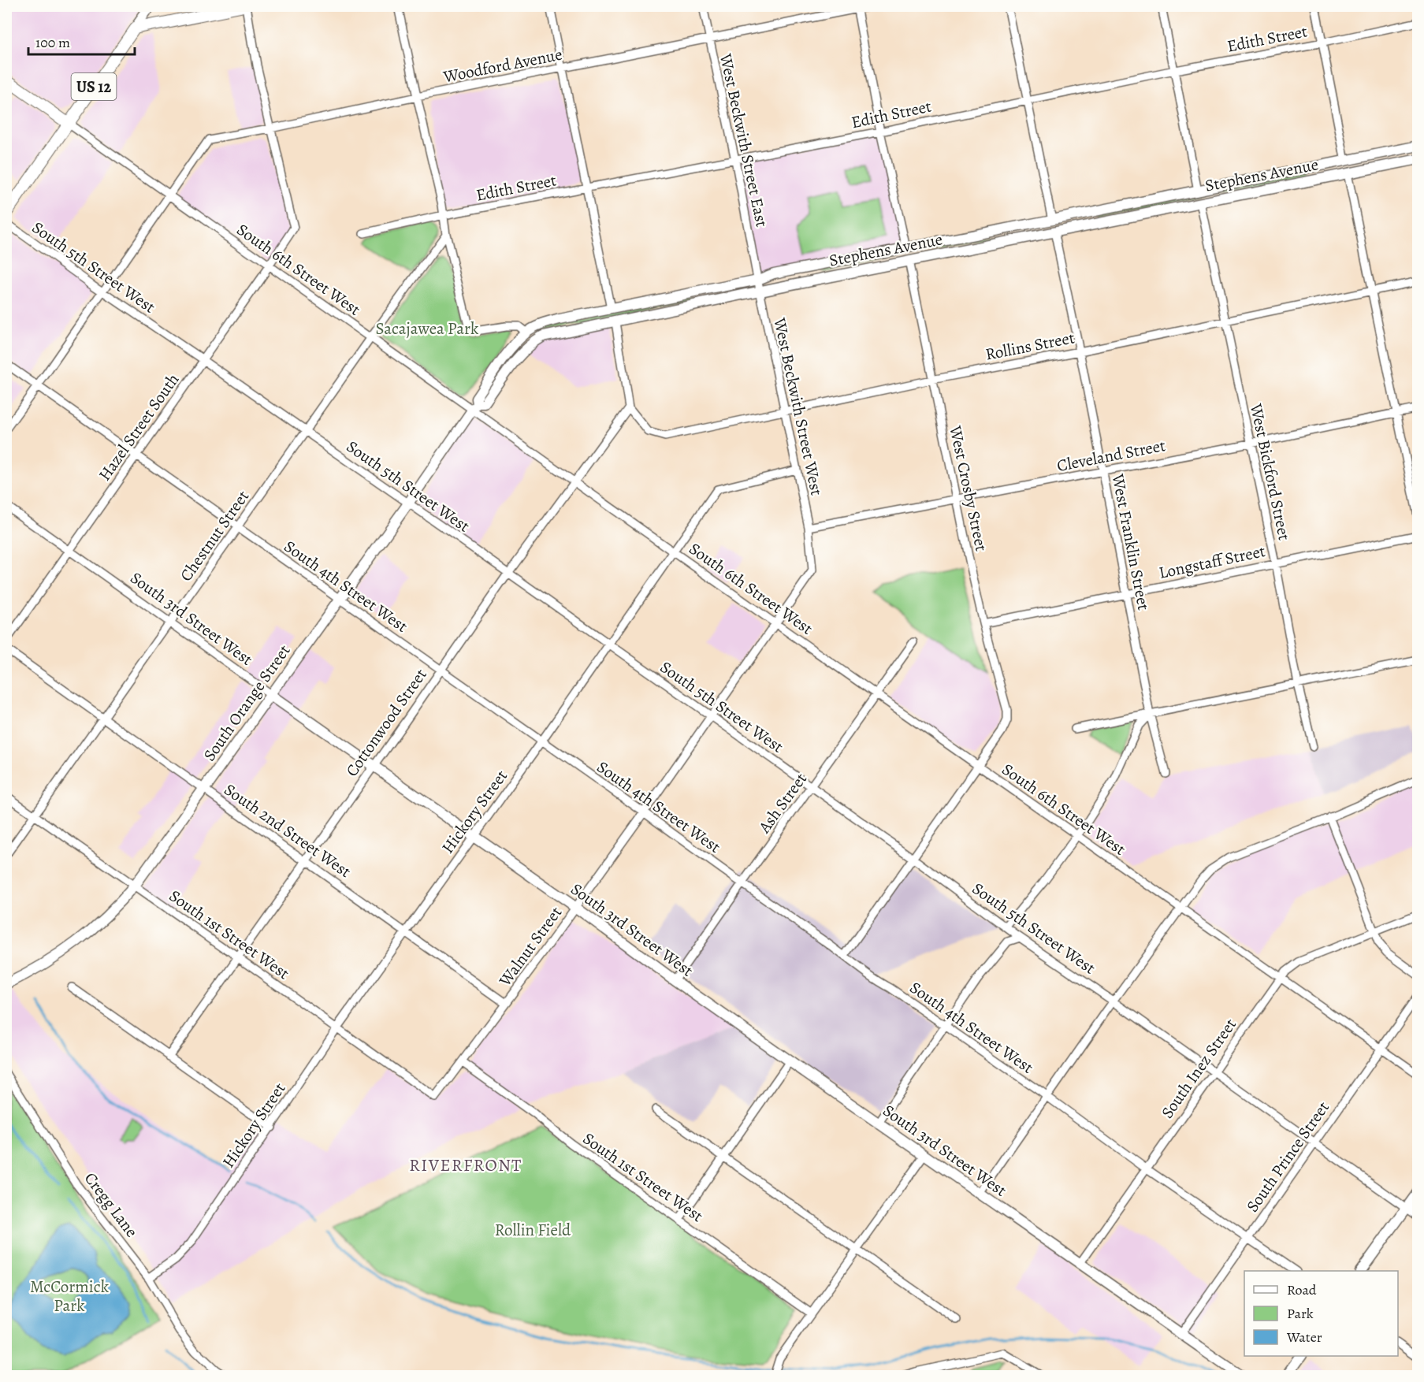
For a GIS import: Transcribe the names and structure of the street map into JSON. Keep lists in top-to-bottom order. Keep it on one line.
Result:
{"streets":{"highway":["US 12"],"main road":["Stephens Avenue","South 3rd Street West","South Orange Street"],"street":["Edith Street","Woodford Avenue","West Beckwith Street East","South 5th Street West","South 6th Street West","Rollins Street","West Beckwith Street West","Hazel Street South","Cleveland Street","West Bickford Street","West Crosby Street","Chestnut Street","West Franklin Street","Longstaff Street","South 4th Street West","Cottonwood Street","Ash Street","Hickory Street","South 2nd Street West","South 1st Street West","Walnut Street","South Inez Street","South Prince Street","Cregg Lane"]},"crossings":[["Edith Street","West Beckwith Street East"],["Woodford Avenue","West Beckwith Street East"],["Woodford Avenue","South 5th Street West"],["Woodford Avenue","South 6th Street West"],["Woodford Avenue","Hazel Street South"],["Woodford Avenue","South 4th Street West"],["US 12","South 6th Street West"],["West Beckwith Street East","Stephens Avenue"],["West Beckwith Street East","West Beckwith Street West"],["Stephens Avenue","South 6th Street West"],["Stephens Avenue","West Beckwith Street West"],["Stephens Avenue","West Bickford Street"],["Stephens Avenue","West Crosby Street"],["Stephens Avenue","West Franklin Street"],["Stephens Avenue","South Orange Street"],["South 5th Street West","Hazel Street South"],["South 5th Street West","Chestnut Street"],["South 5th Street West","South Orange Street"],["South 5th Street West","Cottonwood Street"],["South 5th Street West","Ash Street"],["South 5th Street West","Hickory Street"],["South 5th Street West","Walnut Street"],["South 5th Street West","South Inez Street"],["South 5th Street West","South Prince Street"],["South 6th Street West","West Beckwith Street West"],["South 6th Street West","Hazel Street South"],["South 6th Street West","West Crosby Street"],["South 6th Street West","Chestnut Street"],["South 6th Street West","South Orange Street"],["South 6th Street West","Cottonwood Street"],["South 6th Street West","Ash Street"],["South 6th Street West","Hickory Street"],["South 6th Street West","Walnut Street"],["South 6th Street West","South Inez Street"],["South 6th Street West","South Prince Street"],["Rollins Street","West Beckwith Street West"],["Rollins Street","West Bickford Street"],["Rollins Street","West Crosby Street"],["Rollins Street","West Franklin Street"],["Rollins Street","Cottonwood Street"],["West Beckwith Street West","Cleveland Street"],["West Beckwith Street West","Hickory Street"],["West Beckwith Street West","Walnut Street"],["Hazel Street South","South 4th Street West"],["Hazel Street South","South 3rd Street West"],["Cleveland Street","West Bickford Street"],["Cleveland Street","West Crosby Street"],["Cleveland Street","West Franklin Street"],["West Bickford Street","Longstaff Street"],["West Crosby Street","Longstaff Street"],["Chestnut Street","South 4th Street West"],["Chestnut Street","South 3rd Street West"],["Chestnut Street","South 2nd Street West"],["Chestnut Street","South 1st Street West"],["West Franklin Street","Longstaff Street"],["South 4th Street West","South Orange Street"],["South 4th Street West","Cottonwood Street"],["South 4th Street West","Ash Street"],["South 4th Street West","Hickory Street"],["South 4th Street West","Walnut Street"],["South 4th Street West","South Inez Street"],["South 4th Street West","South Prince Street"],["South 3rd Street West","South Orange Street"],["South 3rd Street West","Cottonwood Street"],["South 3rd Street West","Ash Street"],["South 3rd Street West","Hickory Street"],["South 3rd Street West","Walnut Street"],["South 3rd Street West","South Inez Street"],["South 3rd Street West","South Prince Street"],["South Orange Street","South 2nd Street West"],["South Orange Street","South 1st Street West"],["Cottonwood Street","South 2nd Street West"],["Cottonwood Street","South 1st Street West"],["Hickory Street","South 2nd Street West"],["Hickory Street","South 1st Street West"],["Hickory Street","Cregg Lane"],["South 2nd Street West","Walnut Street"],["South 1st Street West","Walnut Street"]],"districts":["RIVERFRONT"],"parks":["Sacajawea Park","Rollin Field","McCormick Park"],"legend":["Road","Park","Water"],"scale_bar":"100 m"}
